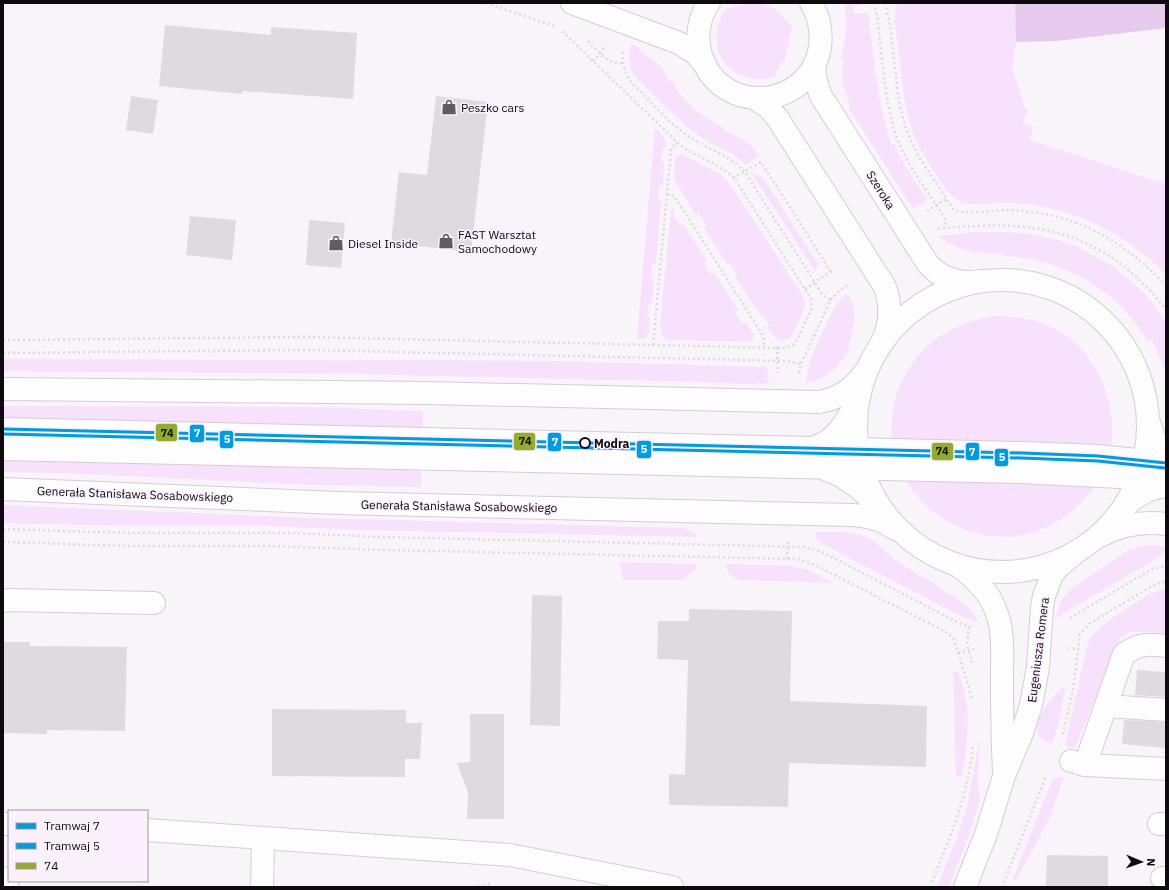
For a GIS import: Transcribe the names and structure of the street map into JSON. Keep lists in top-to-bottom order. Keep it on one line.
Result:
{"streets":{"main road":["Szeroka","Generała Stanisława Sosabowskiego","Eugeniusza Romera"]},"places":{"shop":["Peszko cars","FAST Warsztat Samochodowy","Diesel Inside"],"other":["Modra"]},"lines":["tram line 7","transit line 74","tram line 5"],"legend":["Tramwaj 7","Tramwaj 5","74"],"north":"right"}
